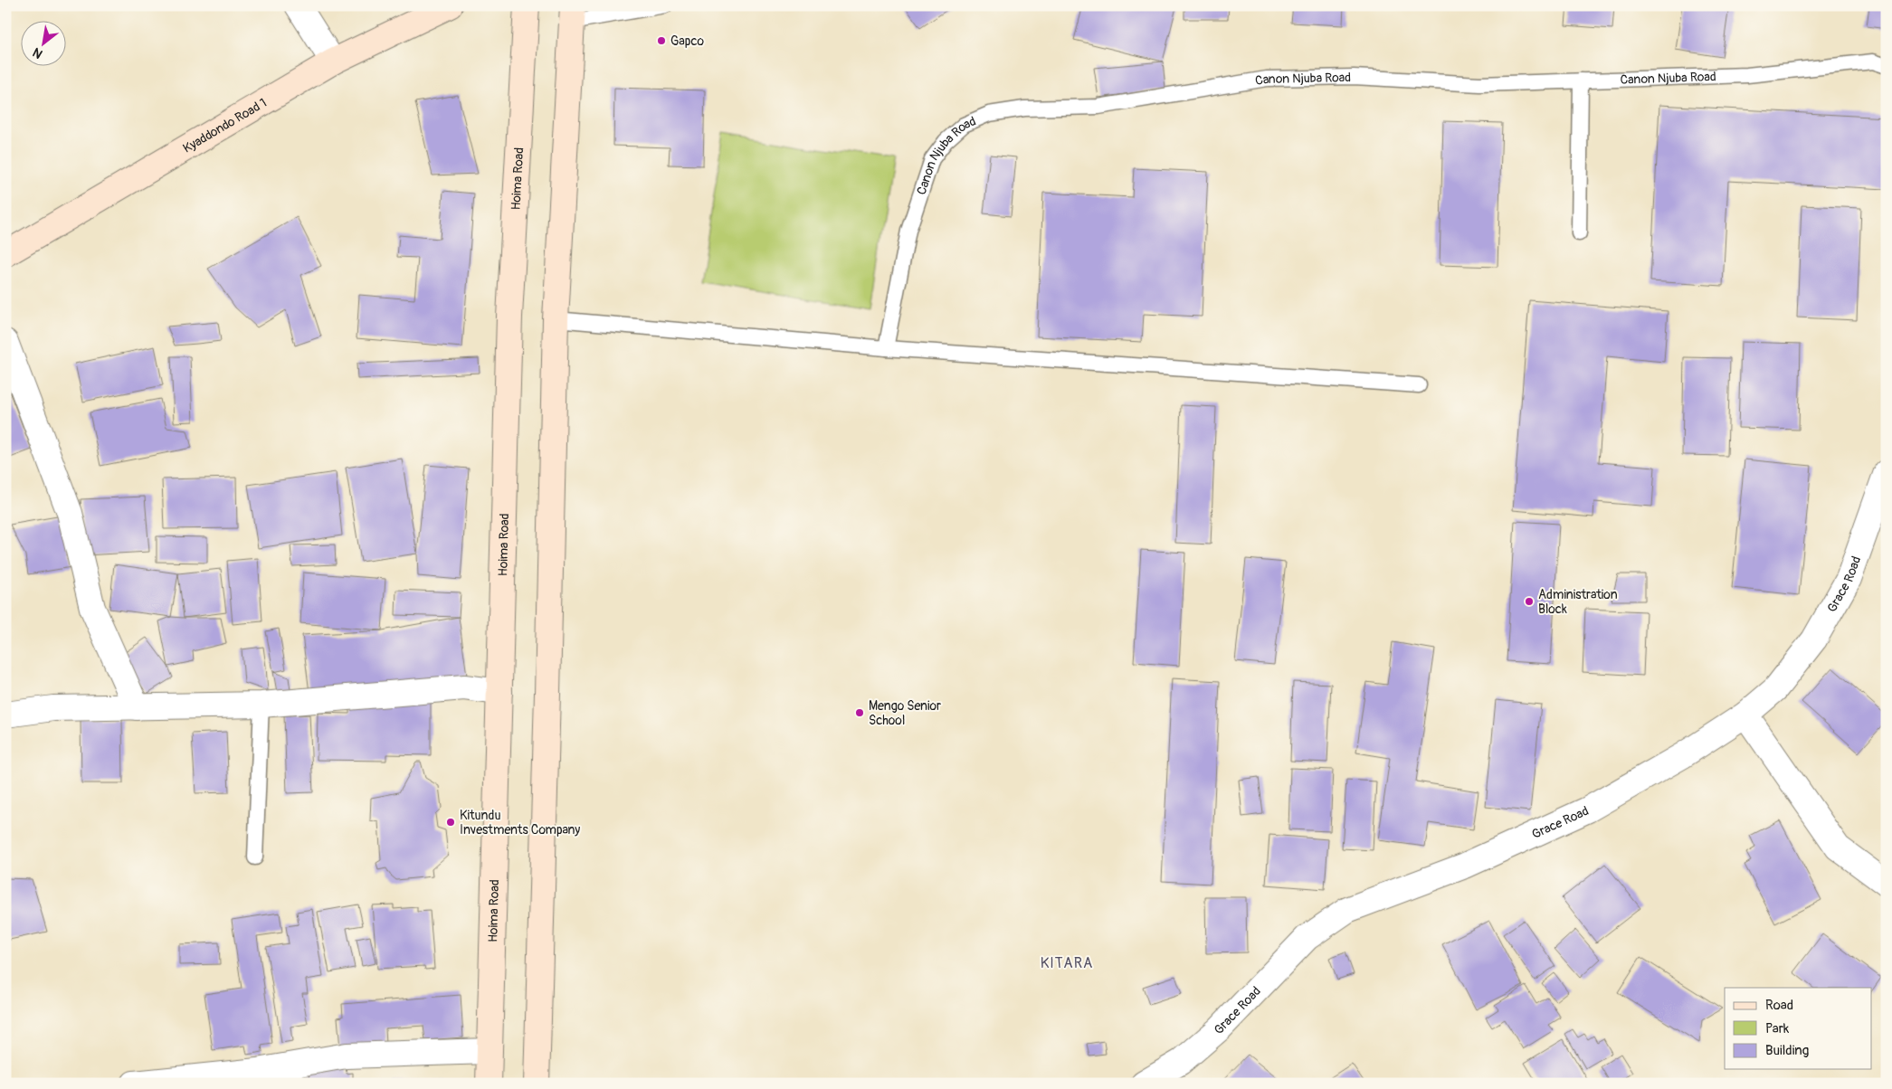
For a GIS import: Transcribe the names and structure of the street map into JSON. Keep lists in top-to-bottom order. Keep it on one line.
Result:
{"streets":{"main road":["Kyaddondo Road 1","Hoima Road"],"street":["Grace Road"],"lane":["Canon Njuba Road"]},"districts":["KITARA"],"places":["Gapco","Administration Block","Mengo Senior School","Kitundu Investments Company"],"legend":["Road","Park","Building"],"north":"bottom left"}
